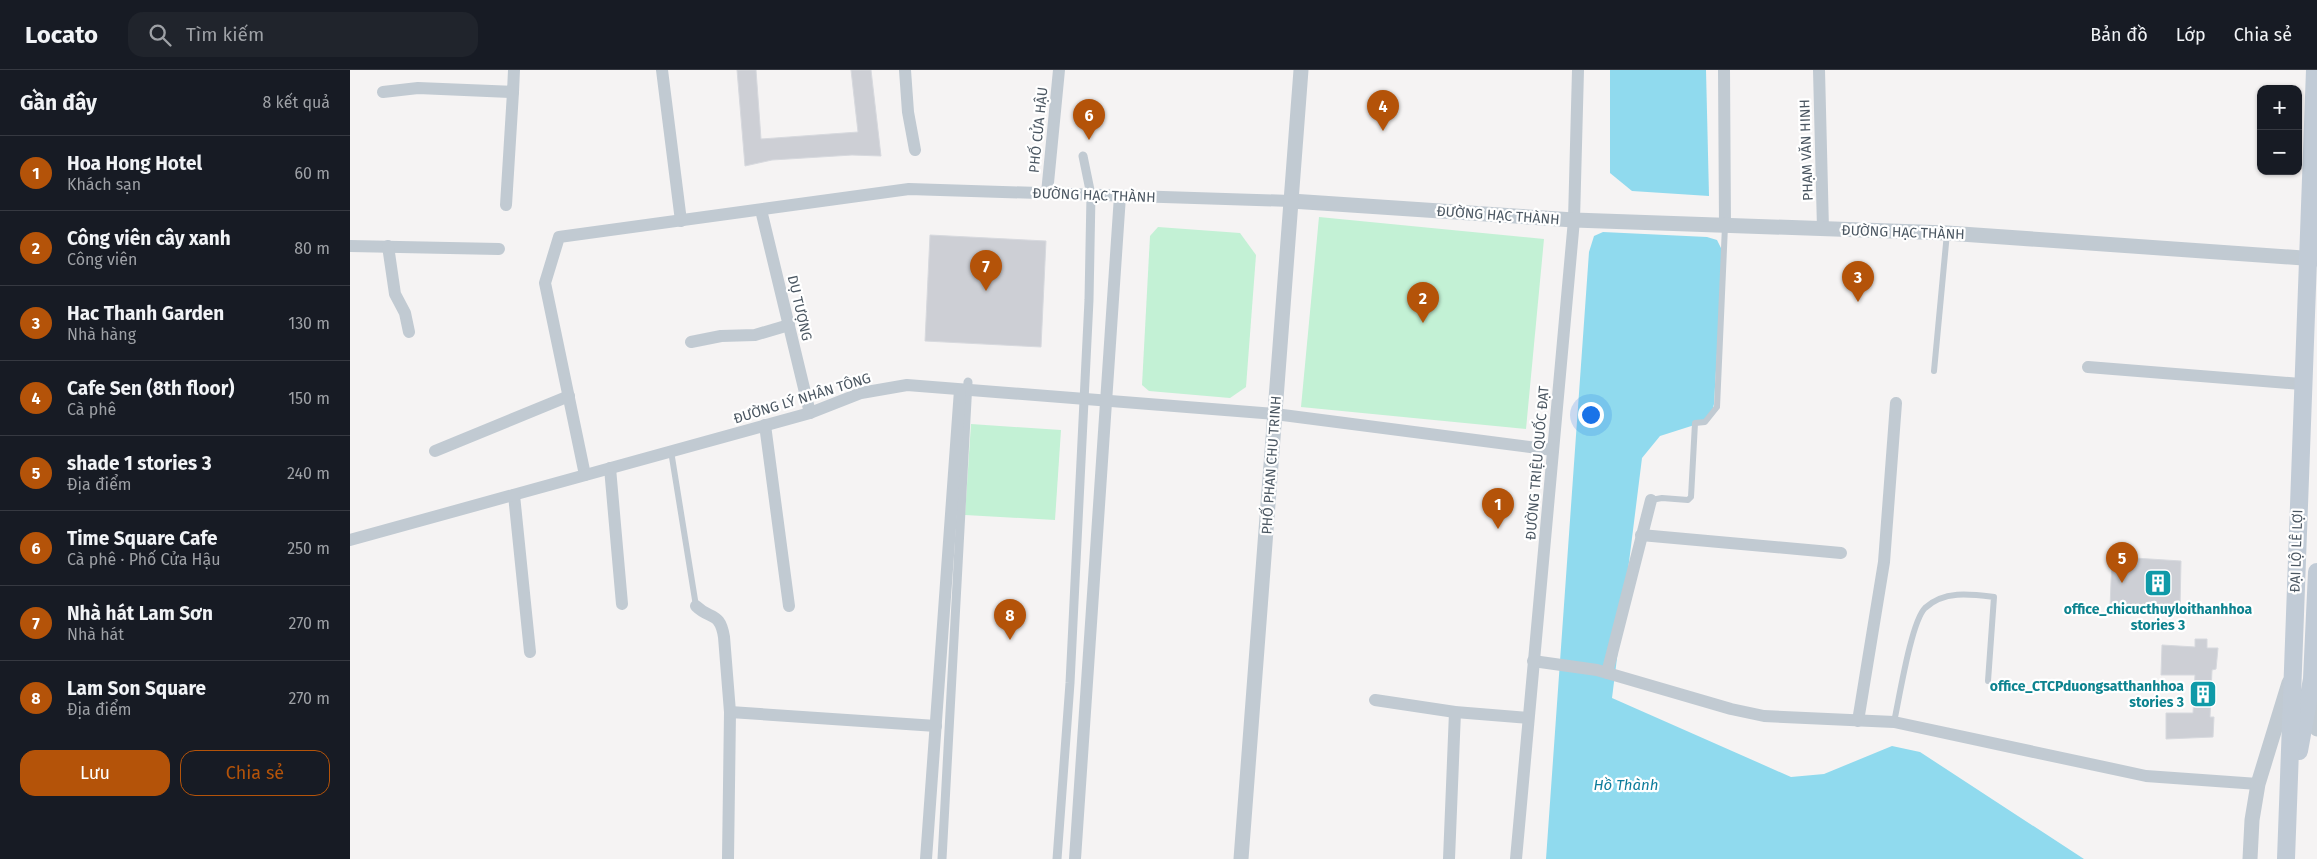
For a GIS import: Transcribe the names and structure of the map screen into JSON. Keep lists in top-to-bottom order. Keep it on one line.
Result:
{"streets":{"main road":["ĐẠI LỘ LÊ LỢI"],"street":["PHỐ CỬA HẬU","PHẠM VĂN HINH","ĐƯỜNG HẠC THÀNH","DỤ TƯỢNG","ĐƯỜNG LÝ NHÂN TÔNG","ĐƯỜNG TRIỆU QUỐC ĐẠT","PHỐ PHAN CHU TRINH"]},"crossings":[["PHỐ CỬA HẬU","ĐƯỜNG HẠC THÀNH"],["PHẠM VĂN HINH","ĐƯỜNG HẠC THÀNH"],["ĐƯỜNG HẠC THÀNH","DỤ TƯỢNG"],["ĐƯỜNG HẠC THÀNH","ĐƯỜNG TRIỆU QUỐC ĐẠT"],["ĐƯỜNG HẠC THÀNH","PHỐ PHAN CHU TRINH"],["ĐƯỜNG HẠC THÀNH","ĐẠI LỘ LÊ LỢI"],["DỤ TƯỢNG","ĐƯỜNG LÝ NHÂN TÔNG"],["ĐƯỜNG LÝ NHÂN TÔNG","ĐƯỜNG TRIỆU QUỐC ĐẠT"],["ĐƯỜNG LÝ NHÂN TÔNG","PHỐ PHAN CHU TRINH"]],"water":["Hồ Thành"],"places":{"building":["office_chicucthuyloithanhhoa stories 3","office_CTCPduongsatthanhhoa stories 3"]},"page":{"header":"Locato","search":"Tìm kiếm","nav":["Bản đồ","Lớp","Chia sẻ"],"heading":["Gần đây","8 kết quả"],"map_buttons":["+","−"],"pins":["4","6","7","3","2","1","5","8"],"list":[{"mark":"1","name":"Hoa Hong Hotel","note":"Khách sạn","value":"60 m"},{"mark":"2","name":"Công viên cây xanh","note":"Công viên","value":"80 m"},{"mark":"3","name":"Hac Thanh Garden","note":"Nhà hàng","value":"130 m"},{"mark":"4","name":"Cafe Sen (8th floor)","note":"Cà phê","value":"150 m"},{"mark":"5","name":"shade 1 stories 3","note":"Địa điểm","value":"240 m"},{"mark":"6","name":"Time Square Cafe","note":"Cà phê · Phố Cửa Hậu","value":"250 m"},{"mark":"7","name":"Nhà hát Lam Sơn","note":"Nhà hát","value":"270 m"},{"mark":"8","name":"Lam Son Square","note":"Địa điểm","value":"270 m"}],"buttons":["Lưu","Chia sẻ"]}}
